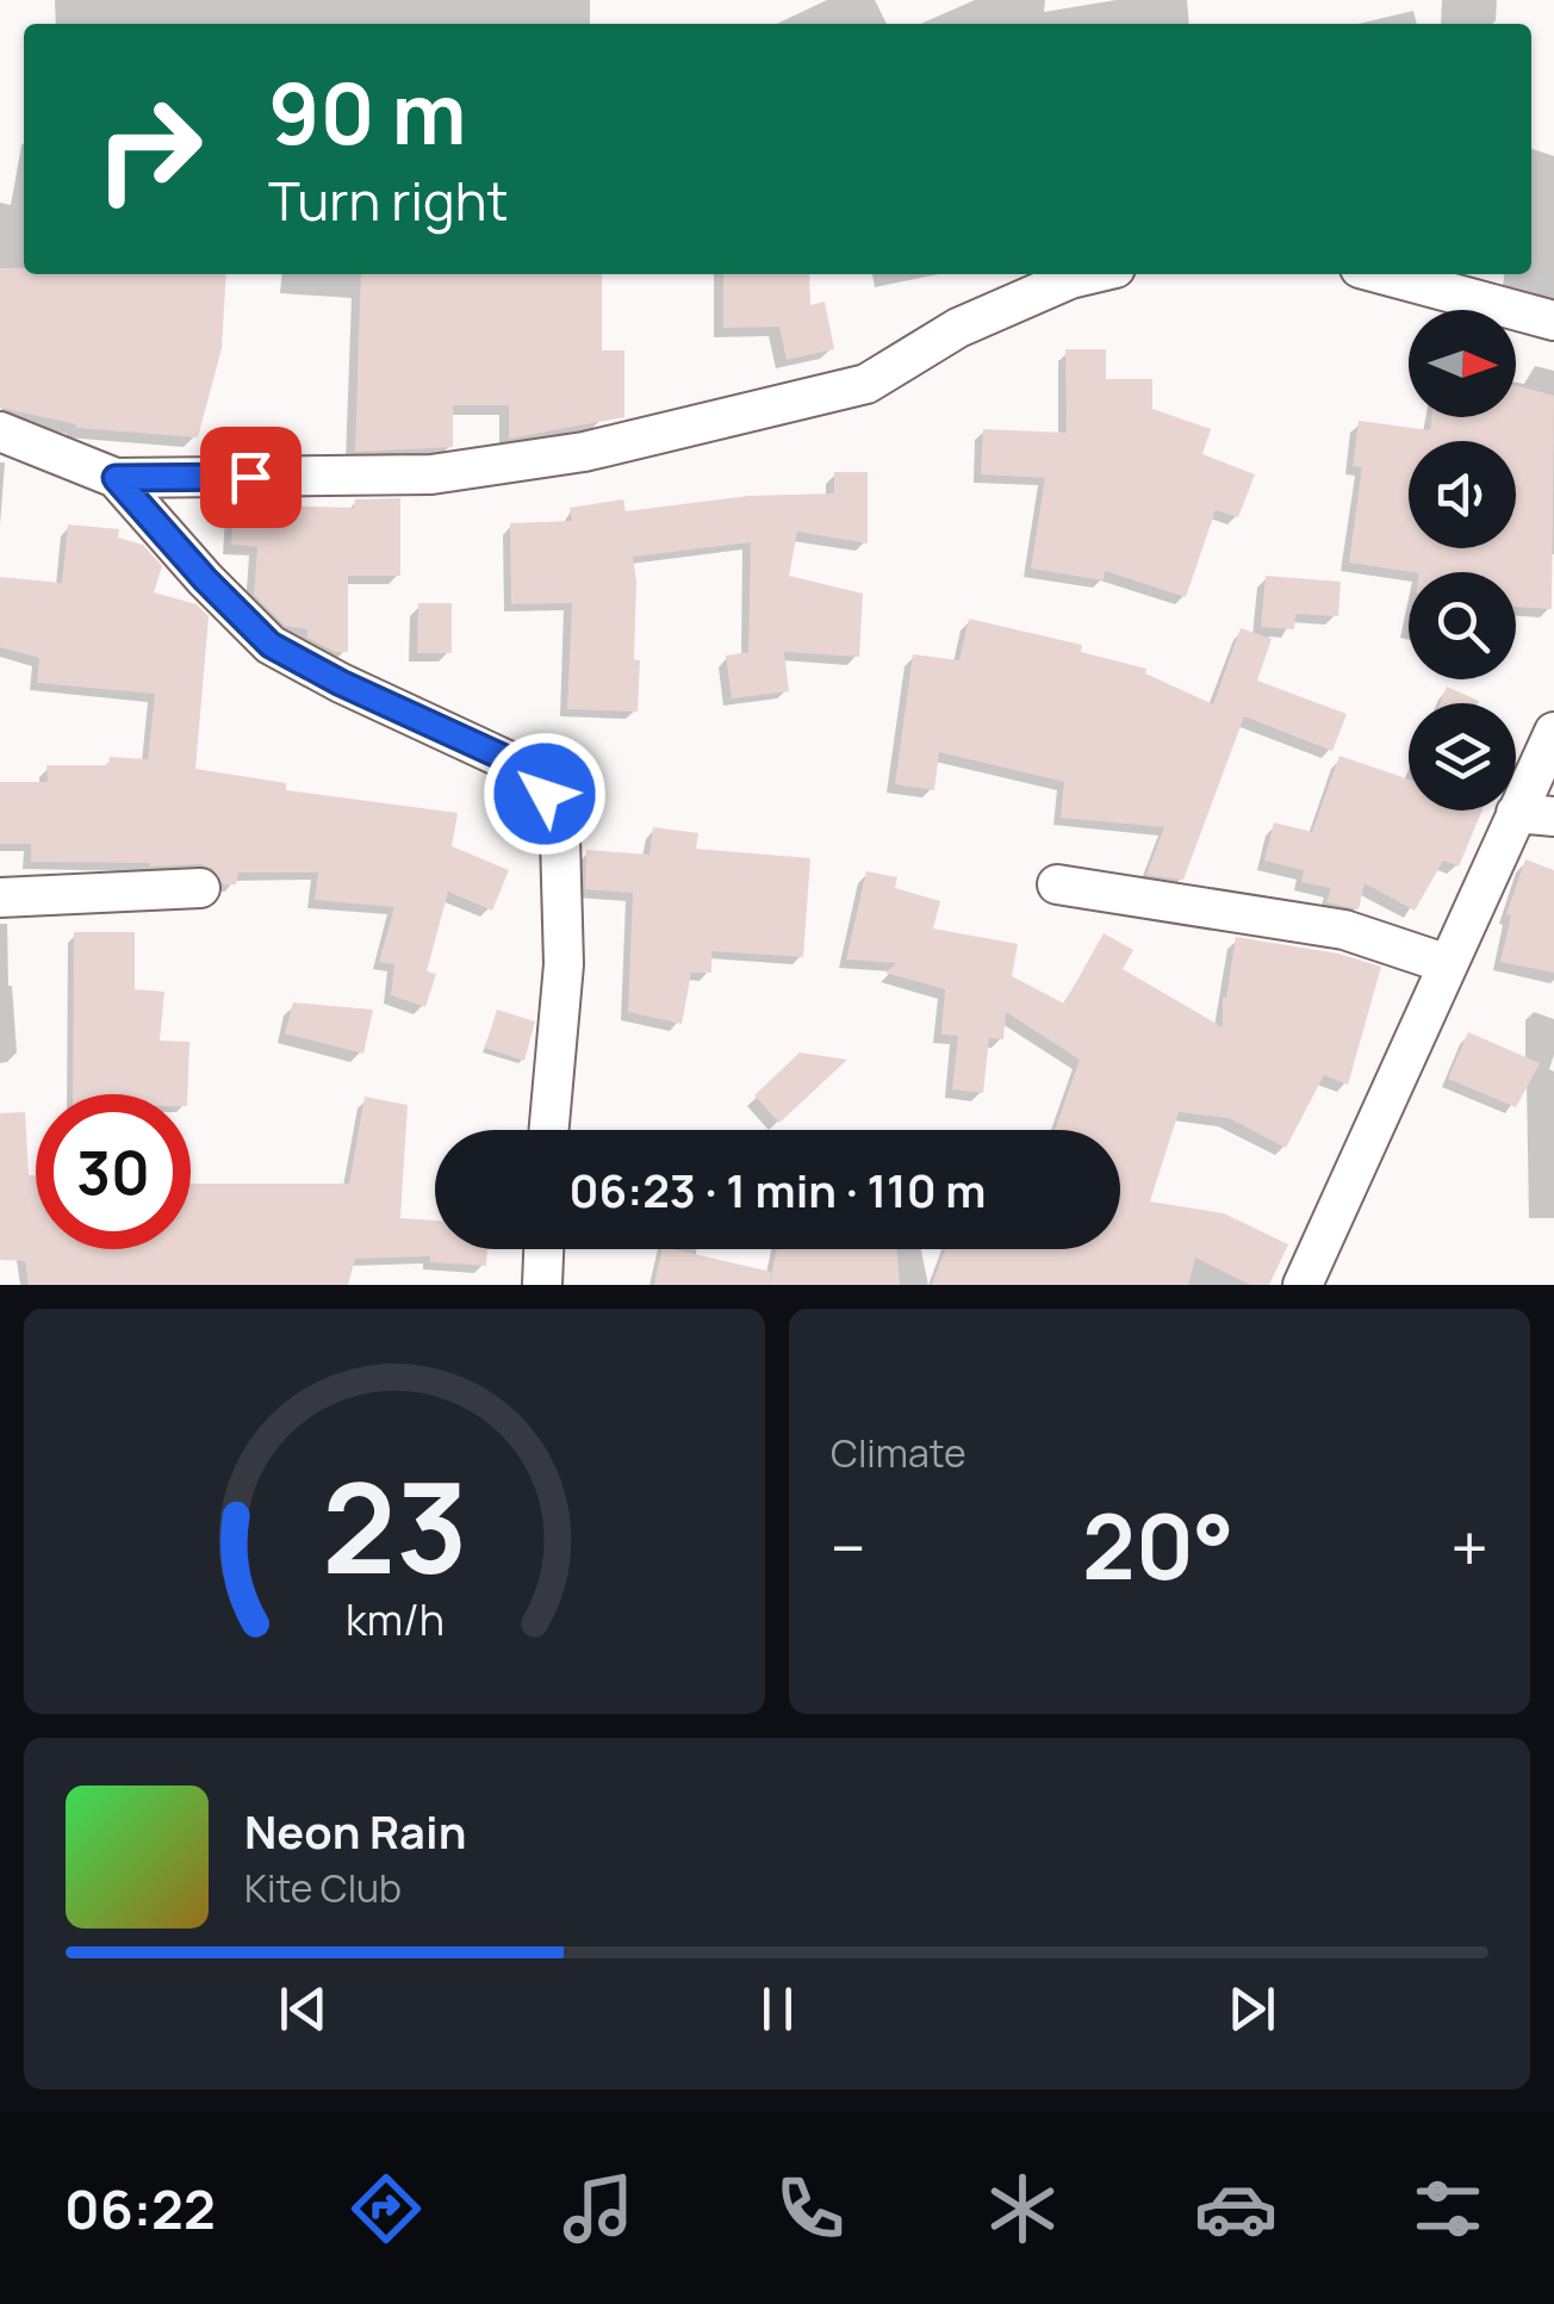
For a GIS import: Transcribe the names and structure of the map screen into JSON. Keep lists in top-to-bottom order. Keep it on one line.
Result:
{"north":"right","page":{"turn":["90 m","Turn right"],"limit":"30","trip":"06:23 · 1 min · 110 m","tile":"Climate","heat":["−","20°","+"],"song":["Neon Rain","Kite Club"],"tabs":"06:22","gauge":["23","km/h"]}}
